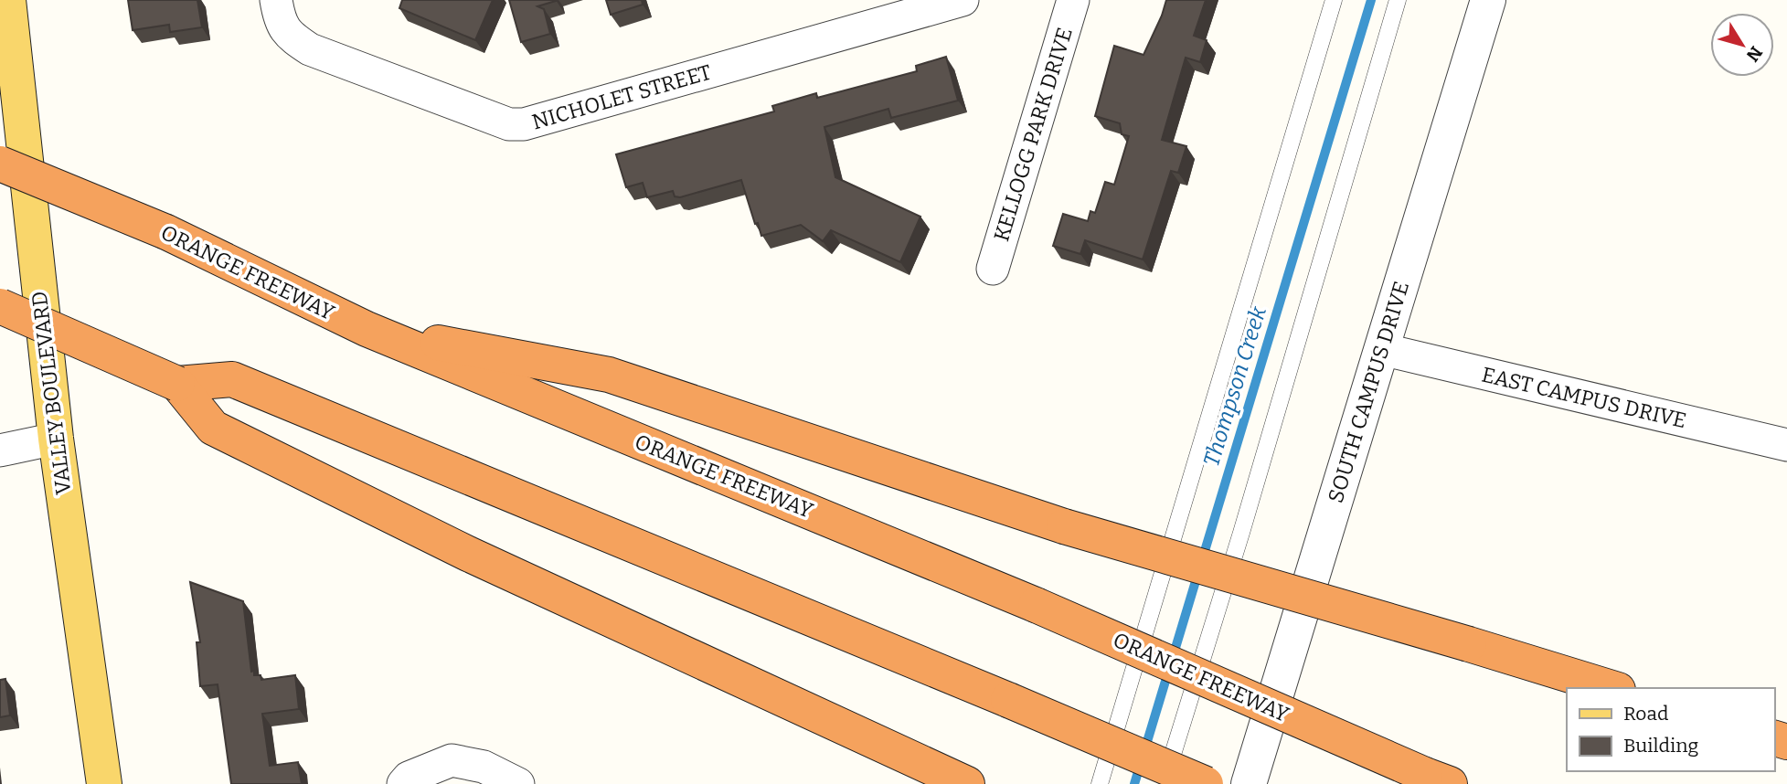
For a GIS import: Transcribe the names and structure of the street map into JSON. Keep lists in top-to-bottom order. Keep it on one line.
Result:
{"streets":{"highway":["ORANGE FREEWAY"],"main road":["VALLEY BOULEVARD"],"street":["NICHOLET STREET","KELLOGG PARK DRIVE","SOUTH CAMPUS DRIVE","EAST CAMPUS DRIVE"]},"crossings":[["SOUTH CAMPUS DRIVE","EAST CAMPUS DRIVE"]],"water":["Thompson Creek"],"legend":["Road","Building"],"north":"bottom right"}
